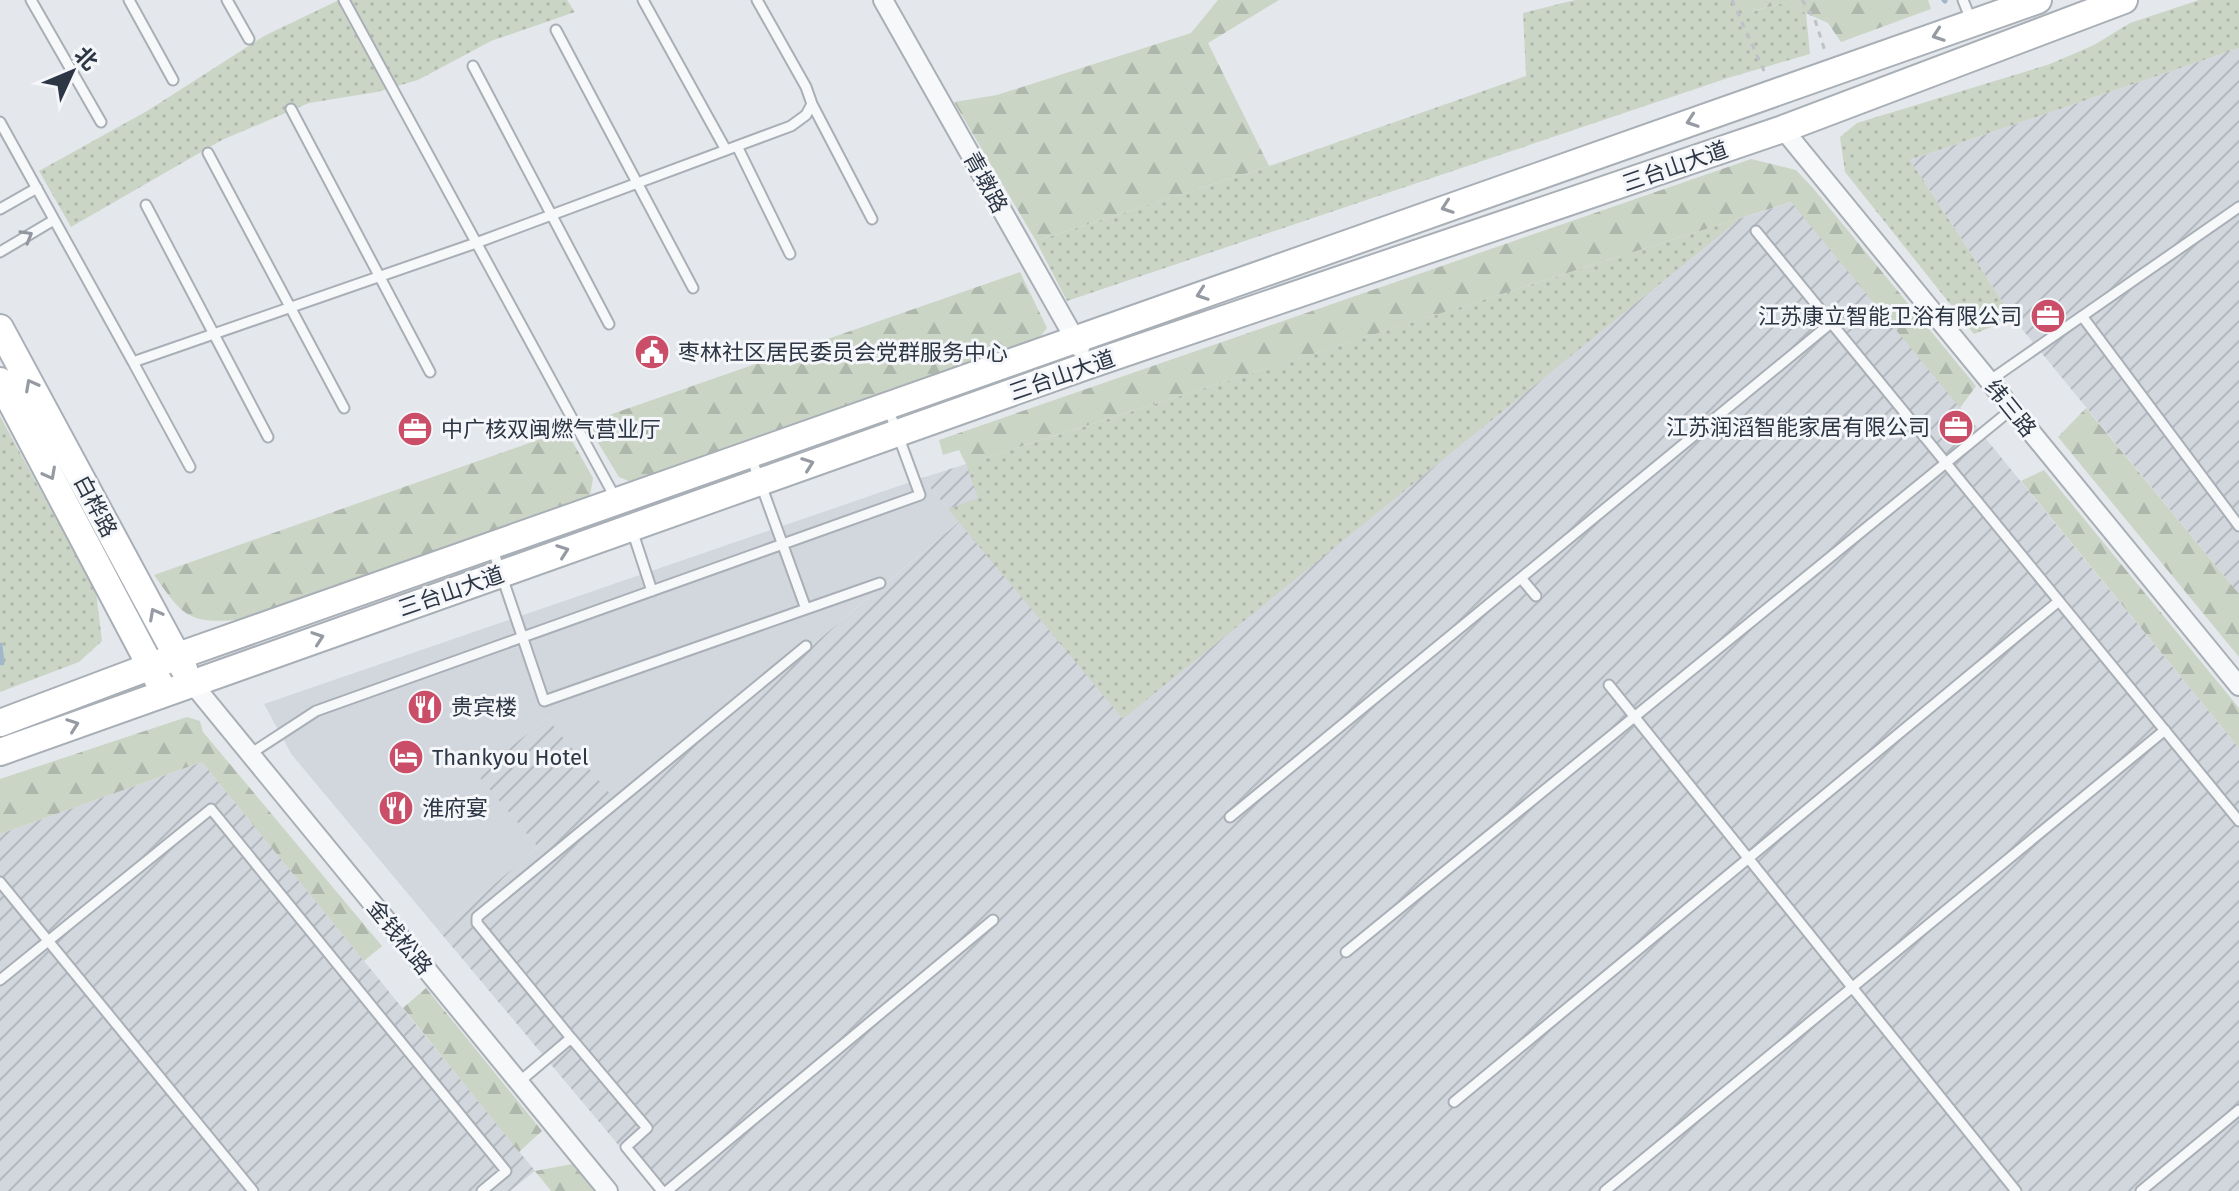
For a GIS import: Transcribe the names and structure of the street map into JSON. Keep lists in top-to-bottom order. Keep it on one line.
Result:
{"streets":{"main road":["三台山大道","白桦路"],"street":["青墩路","纬三路","金钱松路"]},"crossings":[["三台山大道","青墩路"],["三台山大道","纬三路"],["三台山大道","白桦路"],["三台山大道","金钱松路"],["白桦路","金钱松路"]],"places":{"office":["江苏康立智能卫浴有限公司","江苏润滔智能家居有限公司","中广核双闽燃气营业厅"],"public building":["枣林社区居民委员会党群服务中心"],"restaurant":["贵宾楼","淮府宴"],"hotel":["Thankyou Hotel"]},"north":"top right"}
